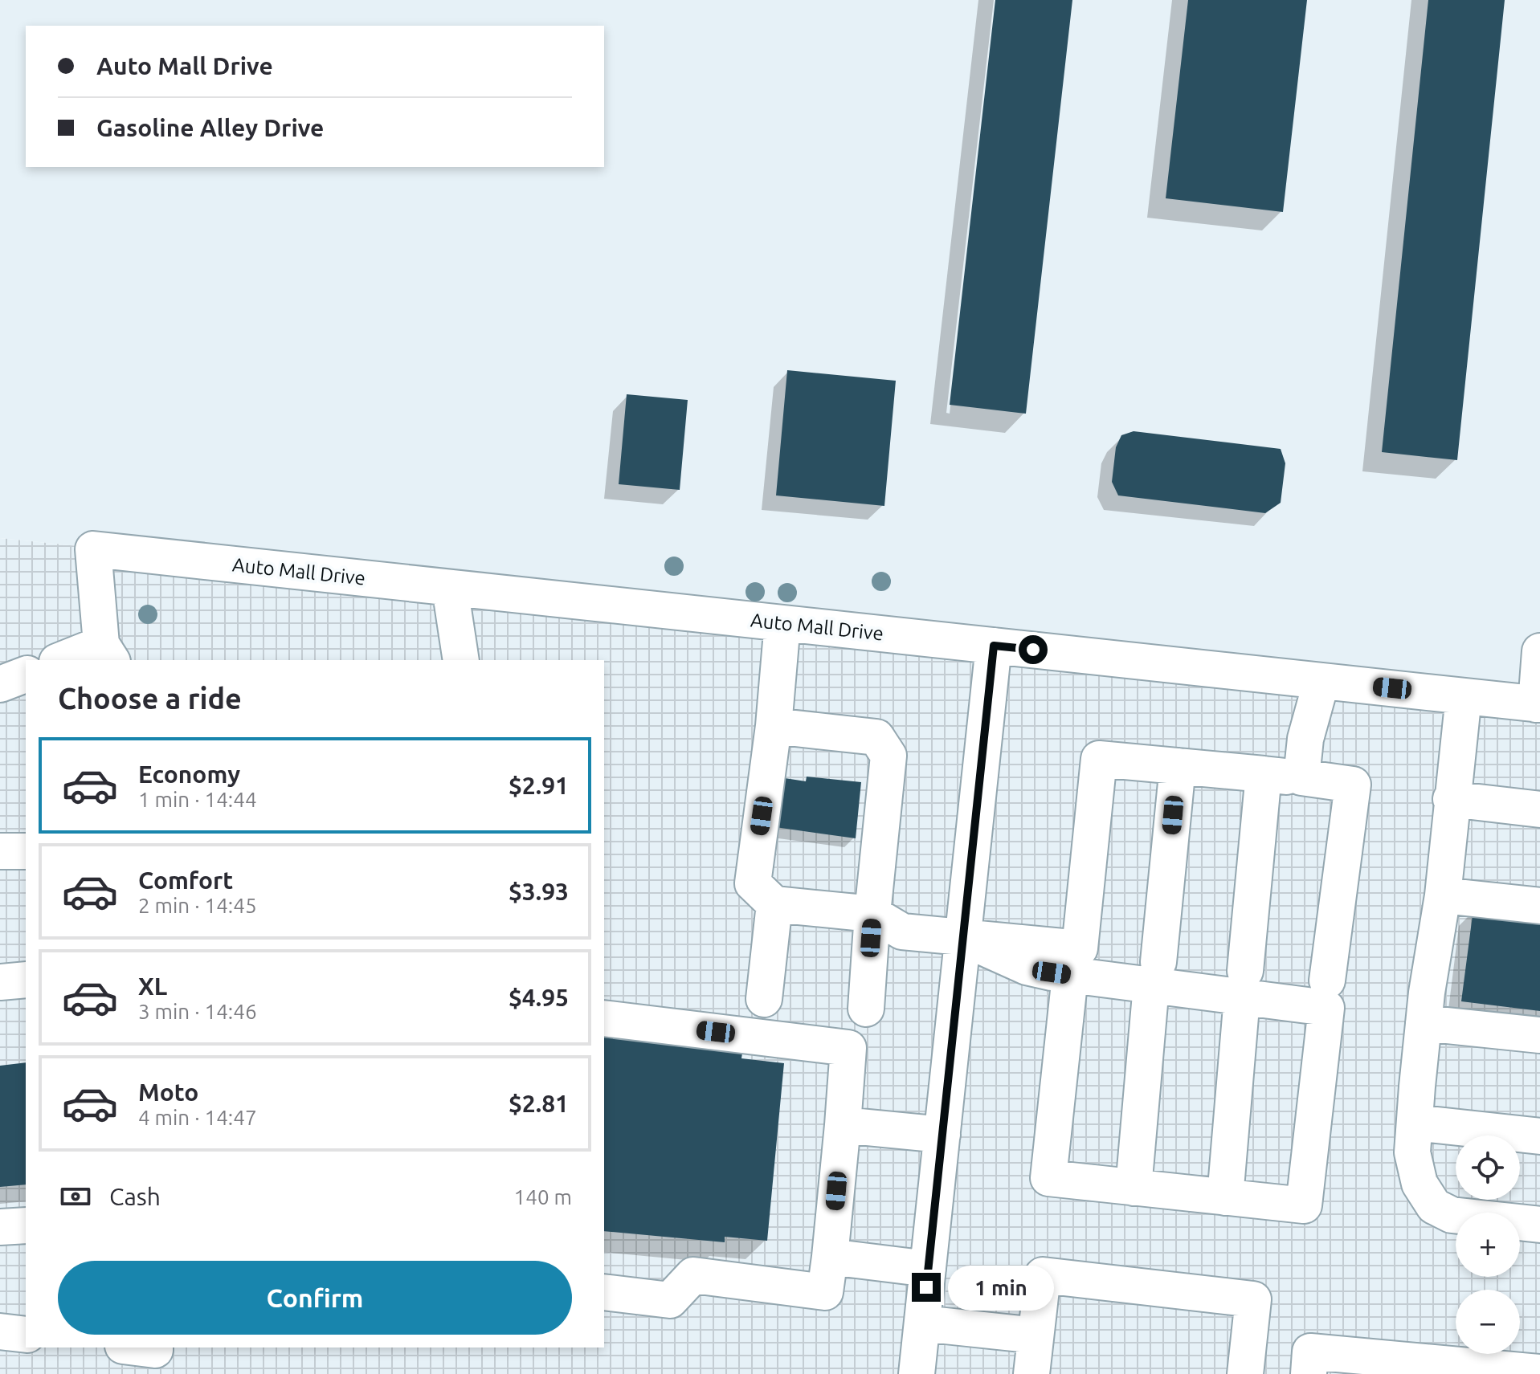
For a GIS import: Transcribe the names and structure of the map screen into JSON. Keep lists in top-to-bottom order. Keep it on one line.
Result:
{"streets":{"street":["Auto Mall Drive"]},"page":{"banner":["Auto Mall Drive","Gasoline Alley Drive"],"heading":"Choose a ride","list":[{"name":"Economy","note":"1 min · 14:44","value":"$2.91"},{"name":"Comfort","note":"2 min · 14:45","value":"$3.93"},{"name":"XL","note":"3 min · 14:46","value":"$4.95"},{"name":"Moto","note":"4 min · 14:47","value":"$2.81"}],"map_buttons":["+","−"],"pay":["Cash","140 m"],"buttons":"Confirm","bubble":"1 min"}}
